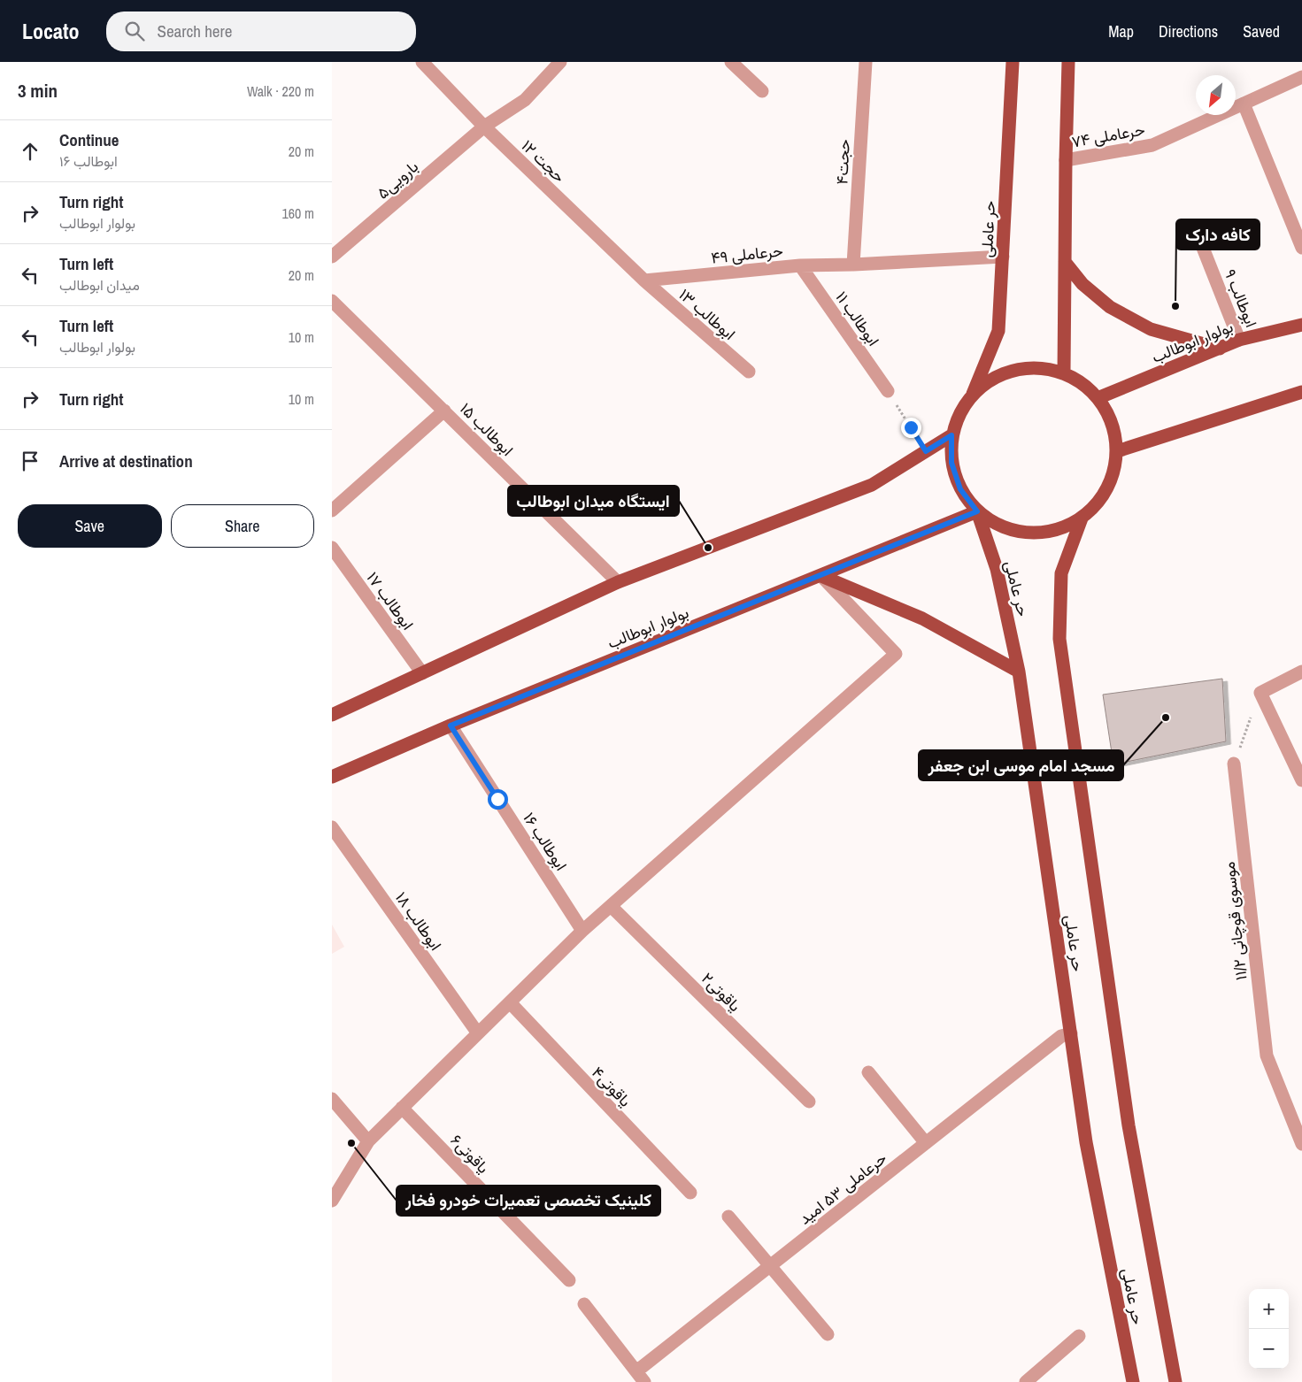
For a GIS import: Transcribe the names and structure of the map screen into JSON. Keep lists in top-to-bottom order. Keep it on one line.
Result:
{"streets":{"main road":["حر عاملی","بولوار ابوطالب"],"street":["حرعاملی ۷۴","حجت ۱۲","حجت۴","بارویی۵","حرعاملی ۴۹","ابوطالب ۹","ابوطالب ۱۳","ابوطالب ۱۱","ابوطالب ۱۵","ابوطالب ۱۷","ابوطالب ۱۶","ابوطالب ۱۸","موسوی قوچانی ۱۱/۲","یاقوتی۲","یاقوتی۴","یاقوتی۶","حرعاملی ۵۳ امید"]},"crossings":[["حجت ۱۲","بارویی۵"],["حجت ۱۲","حرعاملی ۴۹"],["حجت ۱۲","ابوطالب ۱۳"],["حجت۴","حرعاملی ۴۹"],["حر عاملی","حرعاملی ۴۹"],["حر عاملی","بولوار ابوطالب"],["حر عاملی","حرعاملی ۵۳ امید"],["حرعاملی ۴۹","ابوطالب ۱۳"],["حرعاملی ۴۹","ابوطالب ۱۱"],["ابوطالب ۹","بولوار ابوطالب"],["بولوار ابوطالب","ابوطالب ۱۶"]],"places":["کافه دارک","ایستگاه میدان ابوطالب","مسجد امام موسی ابن جعفر","کلینیک تخصصی تعمیرات خودرو فخار"],"north":"bottom left","page":{"header":"Locato","search":"Search here","nav":["Map","Directions","Saved"],"heading":["3 min","Walk · 220 m"],"list":[["Continue","ابوطالب ۱۶","20 m"],["Turn right","بولوار ابوطالب","160 m"],["Turn left","میدان ابوطالب","20 m"],["Turn left","بولوار ابوطالب","10 m"],["Turn right","10 m"],"Arrive at destination"],"buttons":["Save","Share"],"map_buttons":["+","−"]}}
